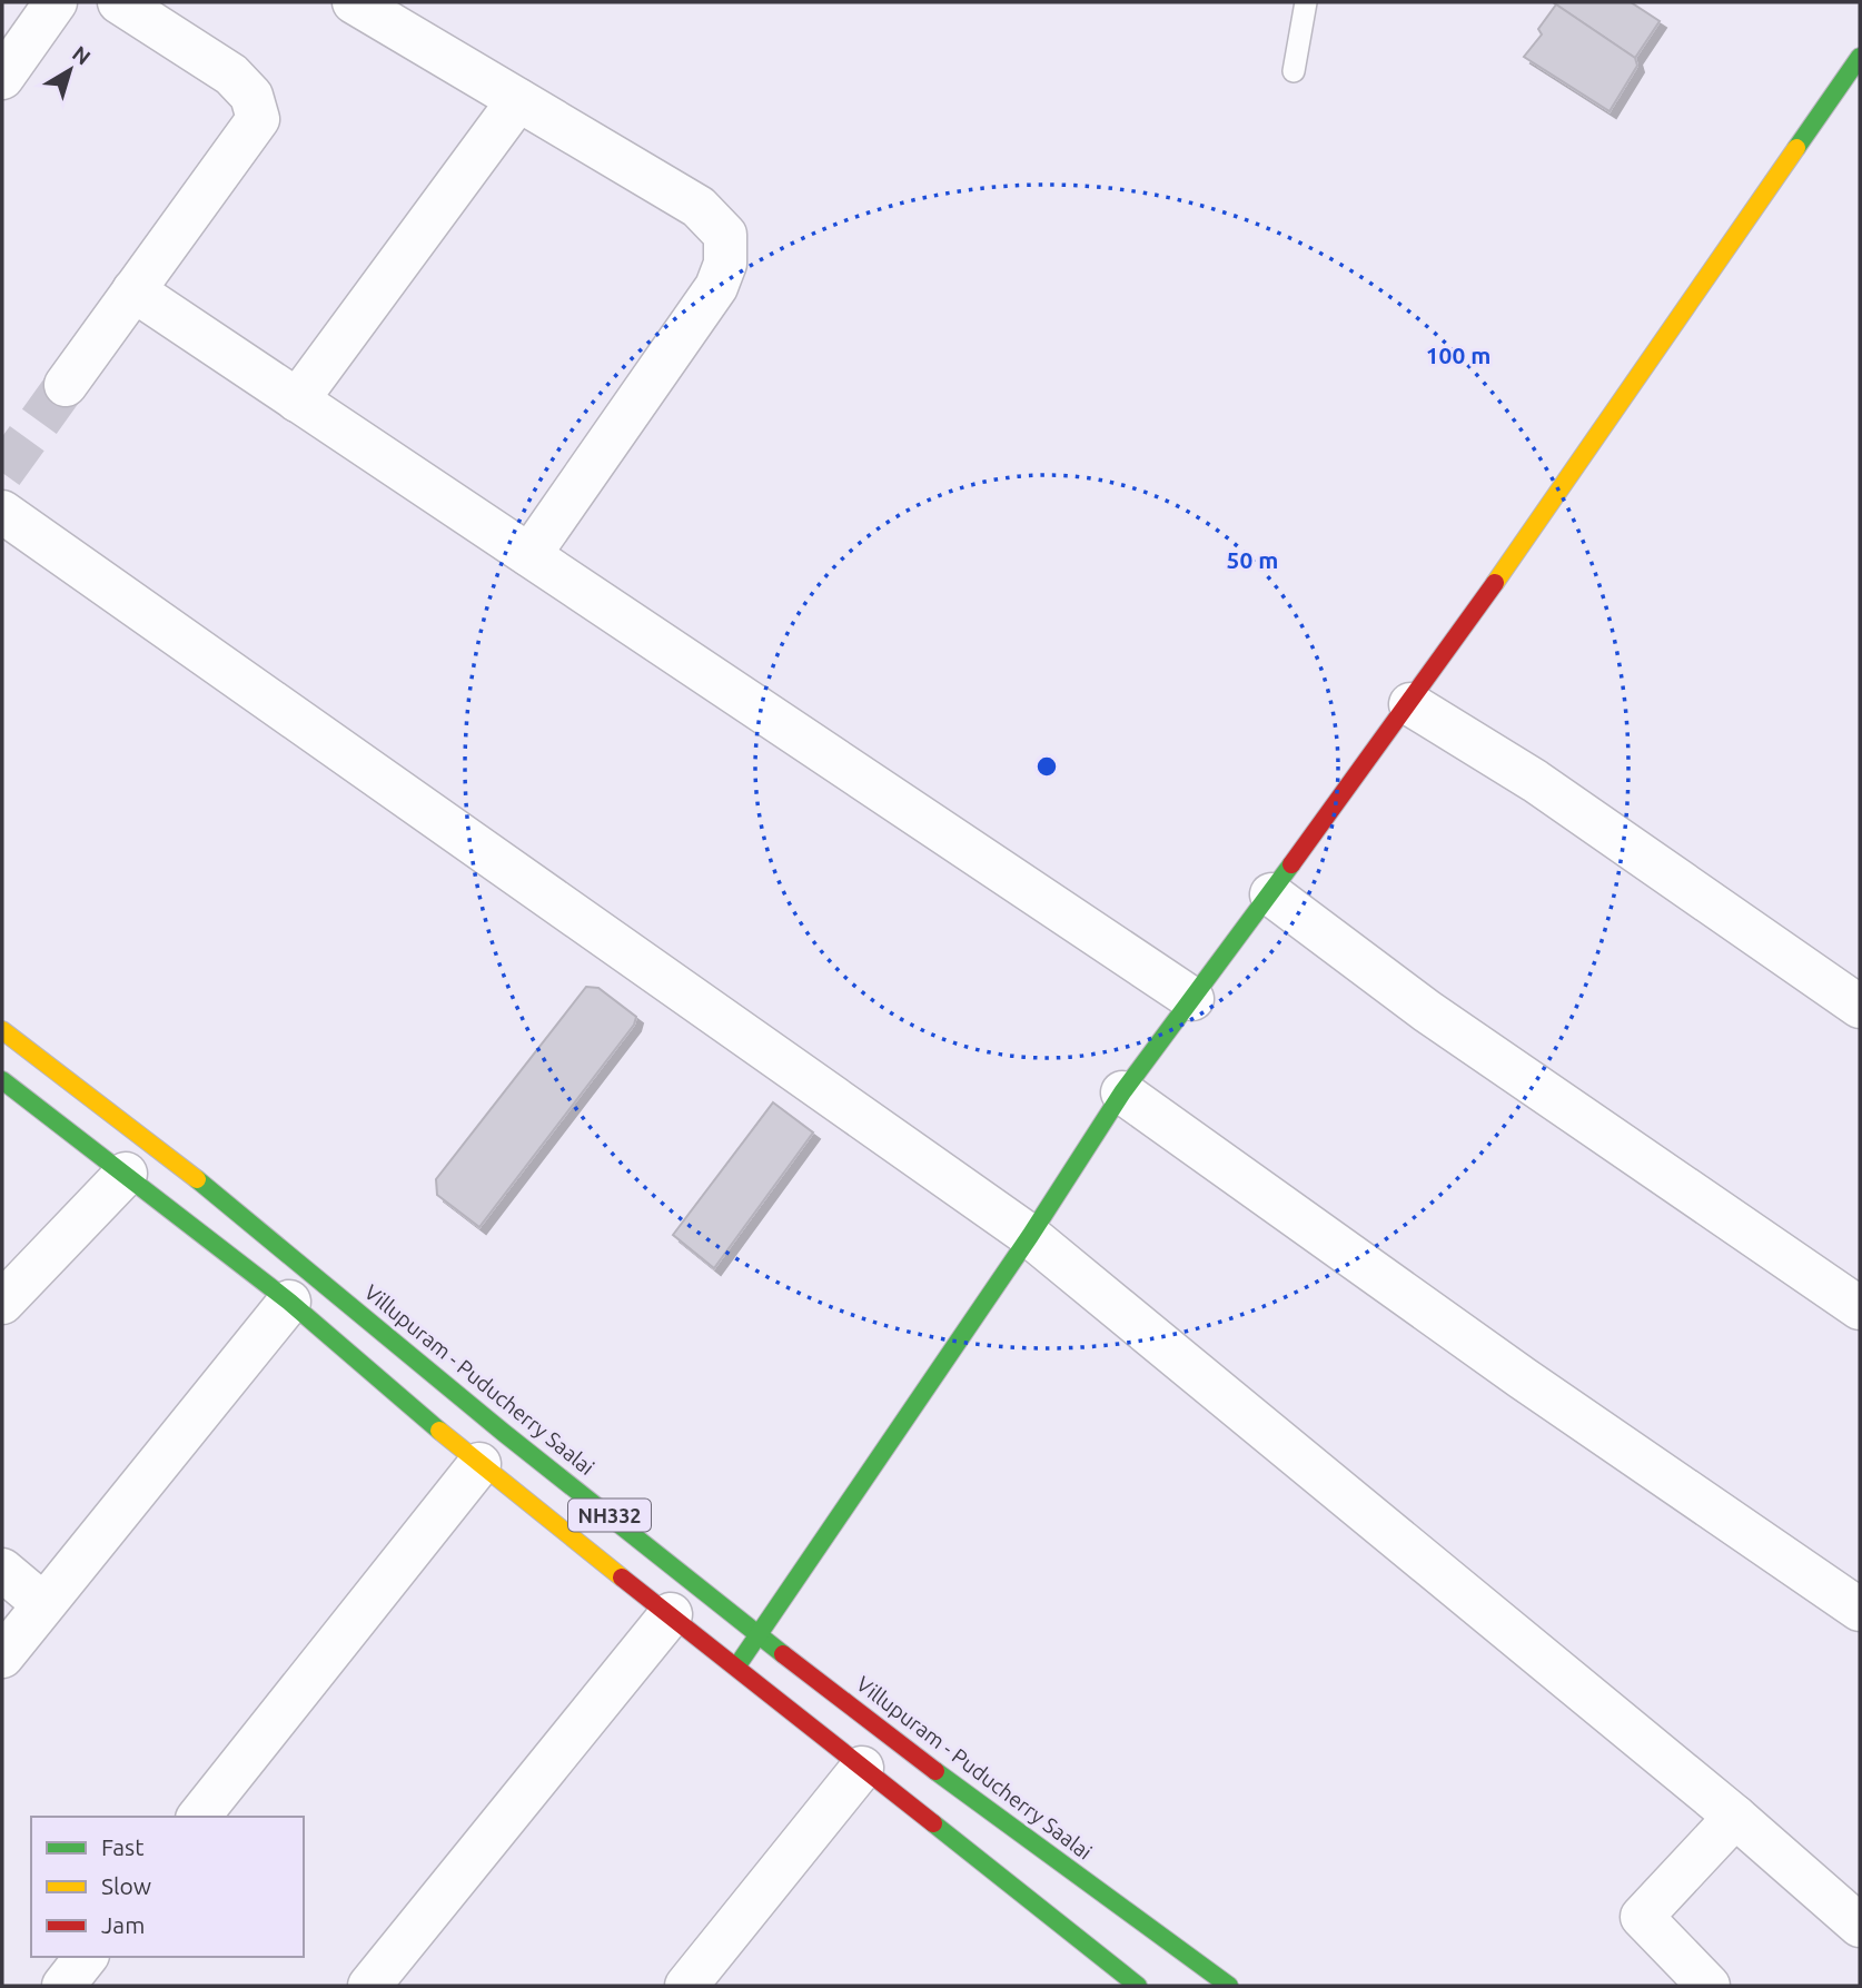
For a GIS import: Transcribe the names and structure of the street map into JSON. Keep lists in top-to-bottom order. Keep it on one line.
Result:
{"streets":{"main road":["Villupuram - Puducherry Saalai","NH332"]},"legend":["Fast","Slow","Jam"],"north":"top right","rings":["100 m","50 m"]}
